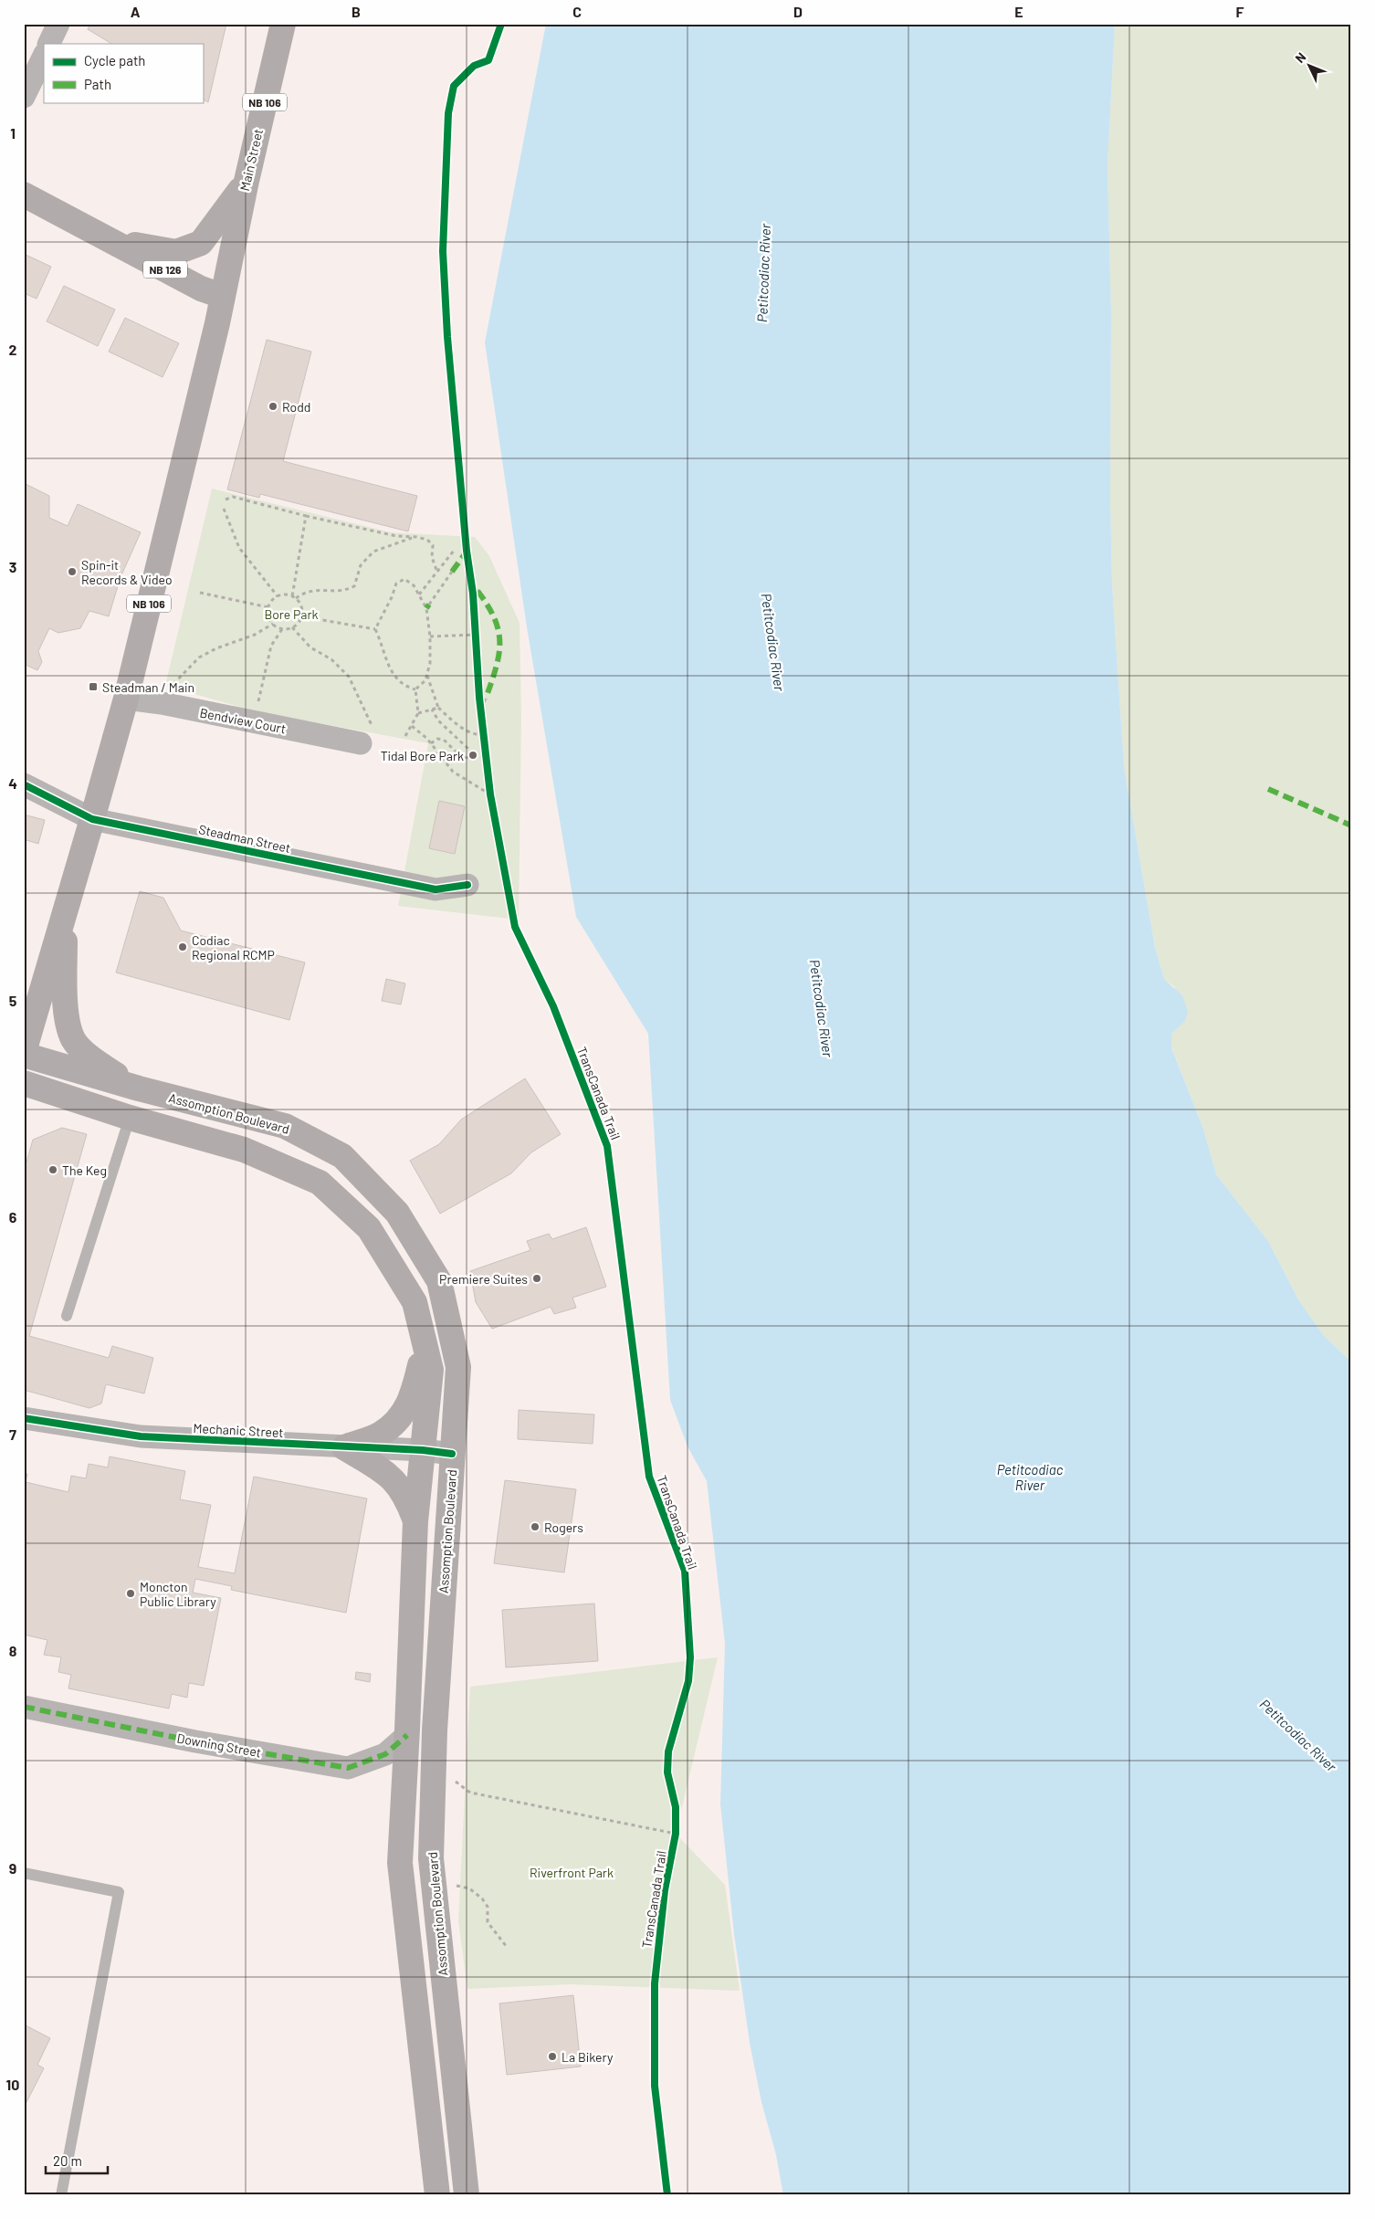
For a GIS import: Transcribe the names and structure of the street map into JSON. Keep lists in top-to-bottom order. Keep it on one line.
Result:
{"streets":{"main road":["NB 106","Main Street","NB 126","Assomption Boulevard"],"street":["Bendview Court","Steadman Street","Mechanic Street","Downing Street"],"cycle path":["TransCanada Trail"]},"crossings":[["NB 106","Main Street"],["NB 106","NB 126"],["NB 106","Bendview Court"],["NB 106","Steadman Street"],["NB 106","Assomption Boulevard"],["Main Street","NB 126"],["Assomption Boulevard","Mechanic Street"]],"water":["Petitcodiac River"],"parks":["Bore Park","Riverfront Park"],"places":{"other":["Rodd","Spin-it Records & Video","Tidal Bore Park","Codiac Regional RCMP","The Keg","Premiere Suites","Rogers","Moncton Public Library","La Bikery"],"transit":["Steadman / Main"]},"legend":["Cycle path","Path"],"scale_bar":"20 m","north":"top left","grid":{"columns":["A","B","C","D","E","F"],"rows":["1","2","3","4","5","6","7","8","9","10"]}}
